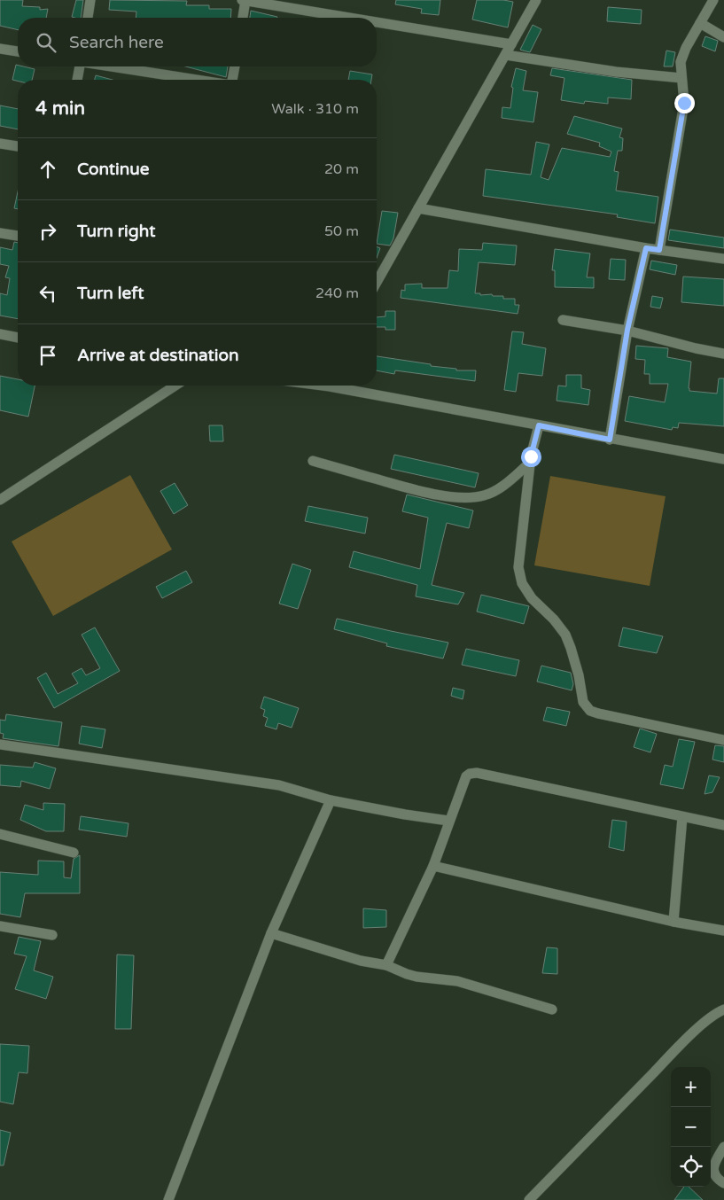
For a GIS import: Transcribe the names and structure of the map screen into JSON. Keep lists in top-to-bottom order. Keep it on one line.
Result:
{"page":{"search":"Search here","heading":["4 min","Walk · 310 m"],"list":[["Continue","20 m"],["Turn right","50 m"],["Turn left","240 m"],"Arrive at destination"],"map_buttons":["+","−"]}}
